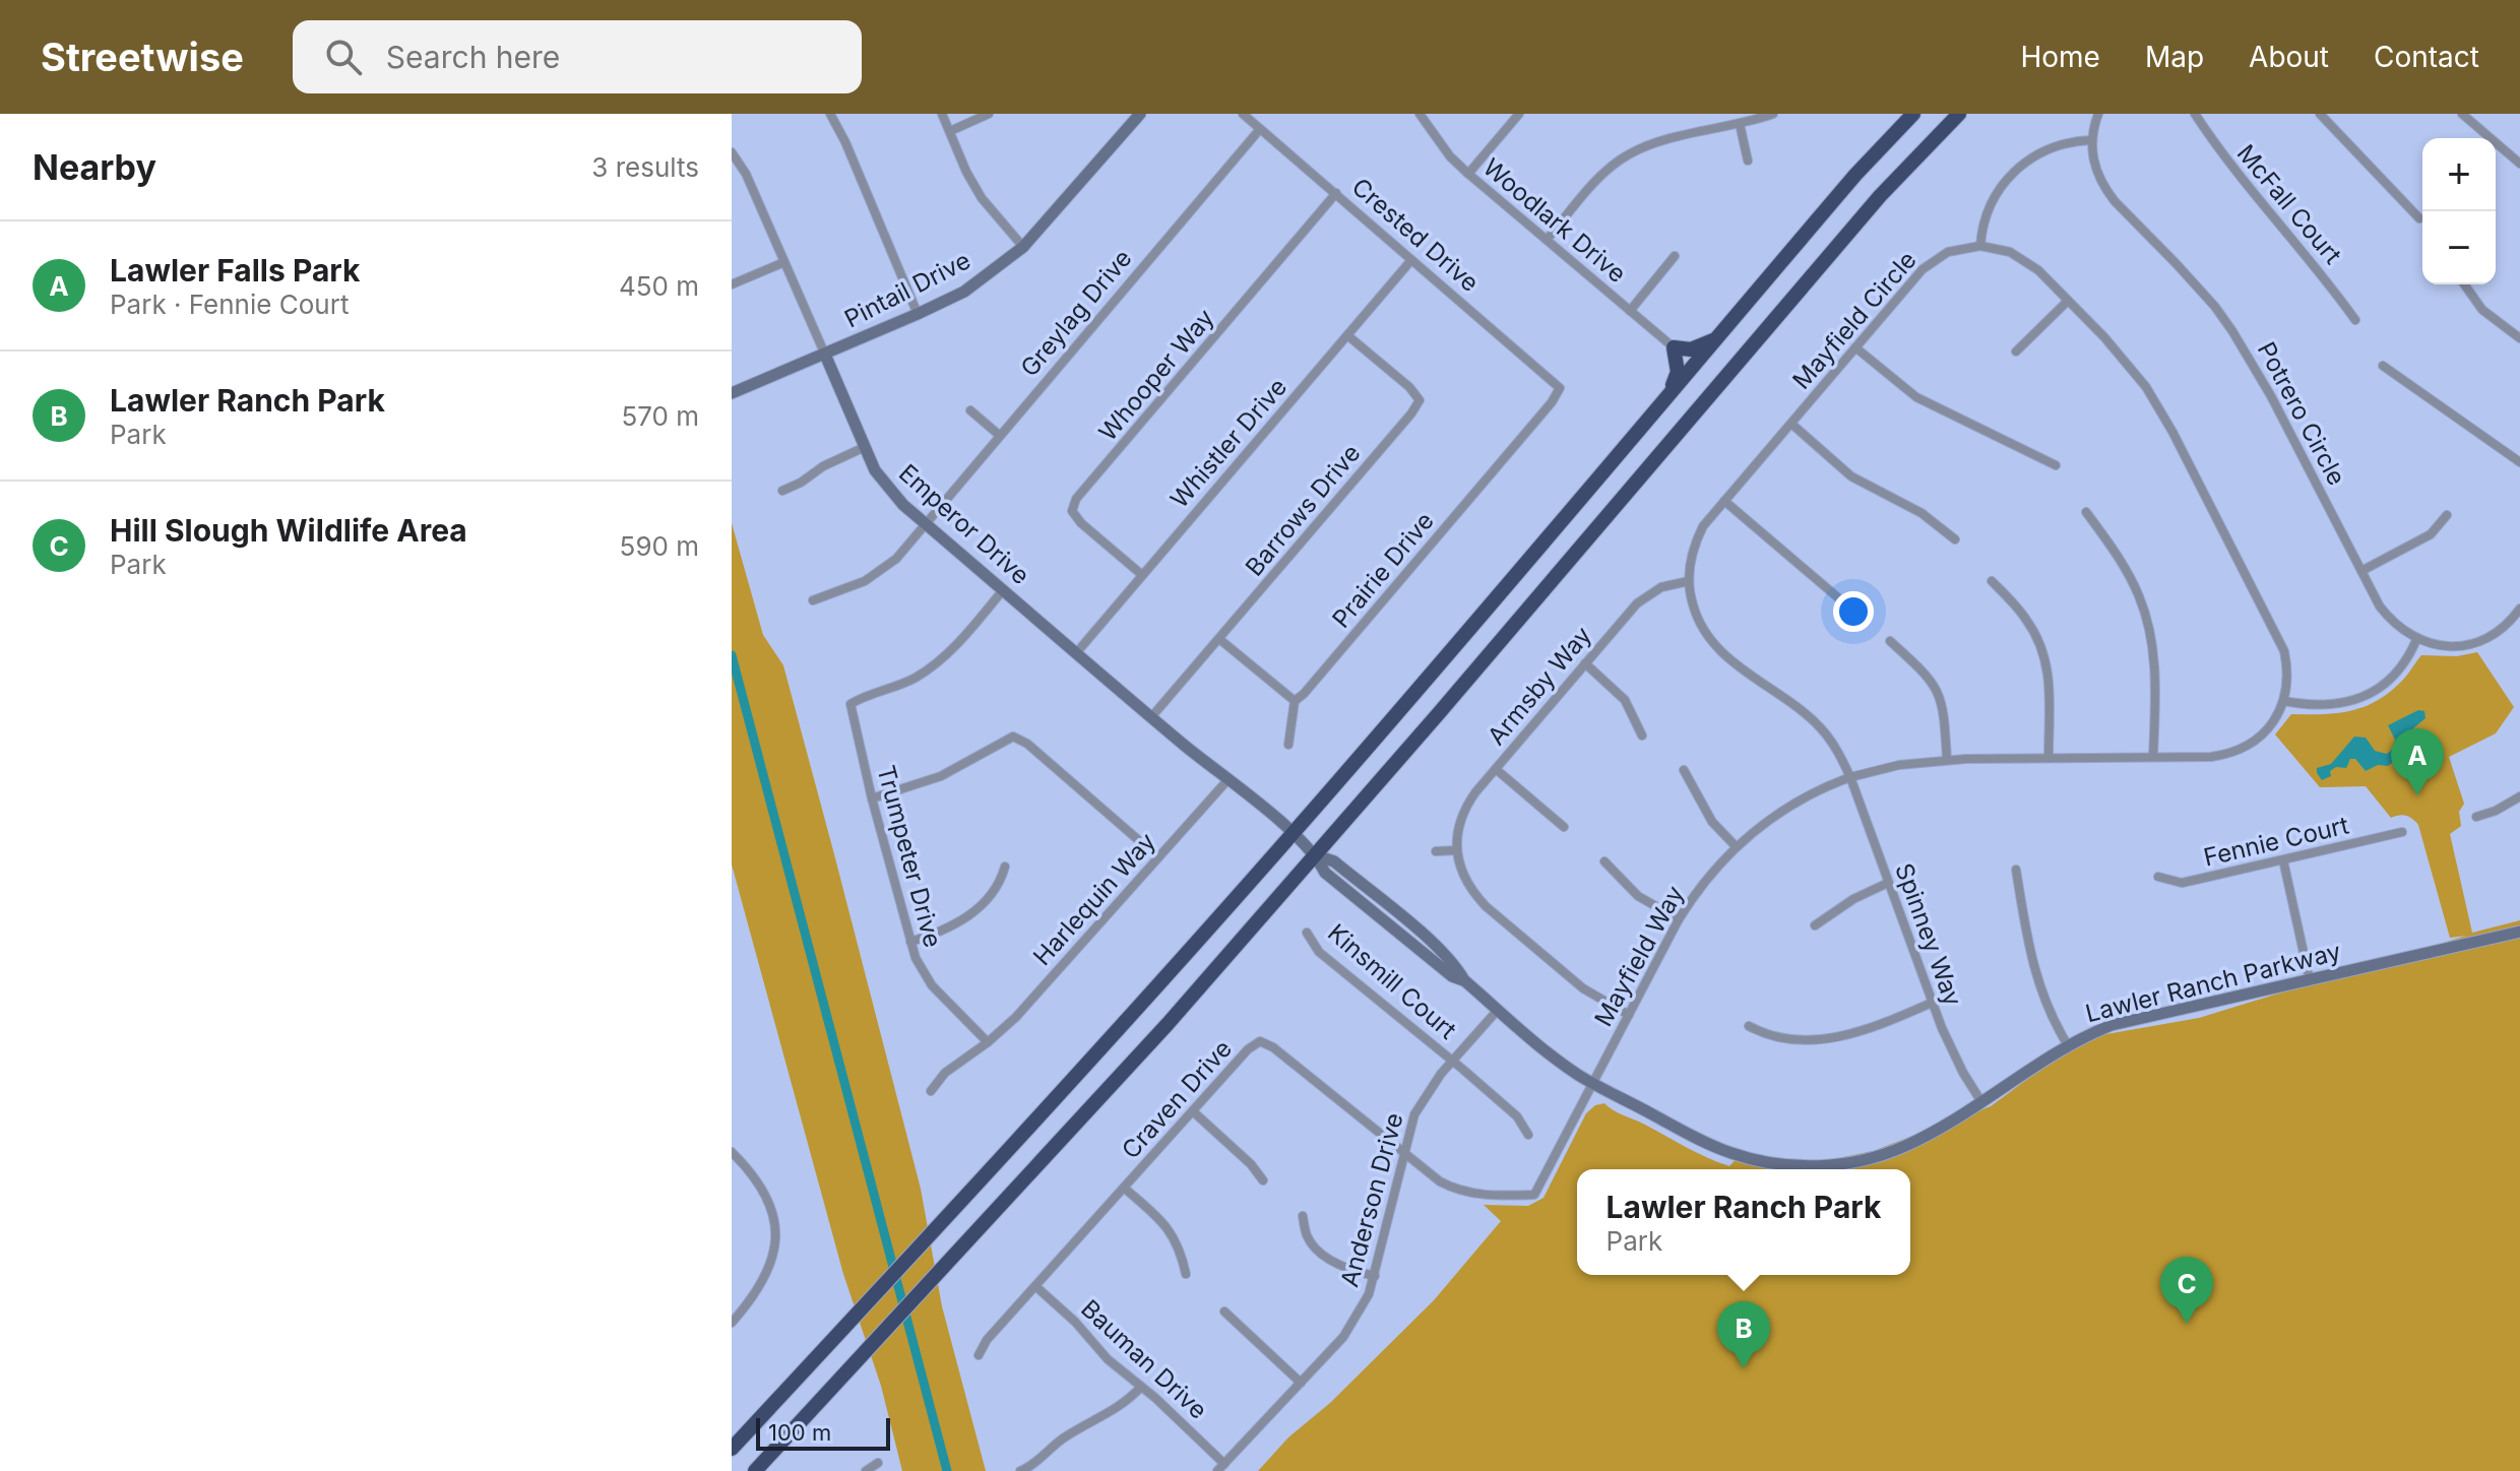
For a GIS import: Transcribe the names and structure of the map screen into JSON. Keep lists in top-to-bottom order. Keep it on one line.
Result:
{"streets":{"street":["McFall Court","Woodlark Drive","Crested Drive","Pintail Drive","Greylag Drive","Mayfield Circle","Whooper Way","Potrero Circle","Whistler Drive","Barrows Drive","Emperor Drive","Prairie Drive","Armsby Way","Fennie Court","Trumpeter Drive","Harlequin Way","Spinney Way","Mayfield Way","Kinsmill Court","Lawler Ranch Parkway","Craven Drive","Anderson Drive","Bauman Drive"]},"crossings":[["Crested Drive","Greylag Drive"],["Crested Drive","Whooper Way"],["Crested Drive","Whistler Drive"],["Crested Drive","Prairie Drive"],["Pintail Drive","Emperor Drive"],["Greylag Drive","Emperor Drive"],["Mayfield Circle","Armsby Way"],["Mayfield Circle","Spinney Way"],["Mayfield Circle","Mayfield Way"],["Whooper Way","Whistler Drive"],["Whistler Drive","Barrows Drive"],["Whistler Drive","Emperor Drive"],["Barrows Drive","Emperor Drive"],["Emperor Drive","Trumpeter Drive"],["Emperor Drive","Harlequin Way"],["Emperor Drive","Lawler Ranch Parkway"],["Trumpeter Drive","Harlequin Way"],["Spinney Way","Mayfield Way"],["Spinney Way","Lawler Ranch Parkway"],["Mayfield Way","Lawler Ranch Parkway"],["Mayfield Way","Craven Drive"],["Mayfield Way","Anderson Drive"],["Kinsmill Court","Anderson Drive"],["Lawler Ranch Parkway","Anderson Drive"],["Craven Drive","Anderson Drive"],["Craven Drive","Bauman Drive"],["Anderson Drive","Bauman Drive"]],"scale_bar":"100 m","page":{"header":"Streetwise","search":"Search here","nav":["Home","Map","About","Contact"],"heading":["Nearby","3 results"],"map_buttons":["+","−"],"list":[{"mark":"A","name":"Lawler Falls Park","note":"Park · Fennie Court","value":"450 m"},{"mark":"B","name":"Lawler Ranch Park","note":"Park","value":"570 m"},{"mark":"C","name":"Hill Slough Wildlife Area","note":"Park","value":"590 m"}],"pins":["A","C","B"],"popup":["Lawler Ranch Park","Park"],"scale":"100 m"}}
